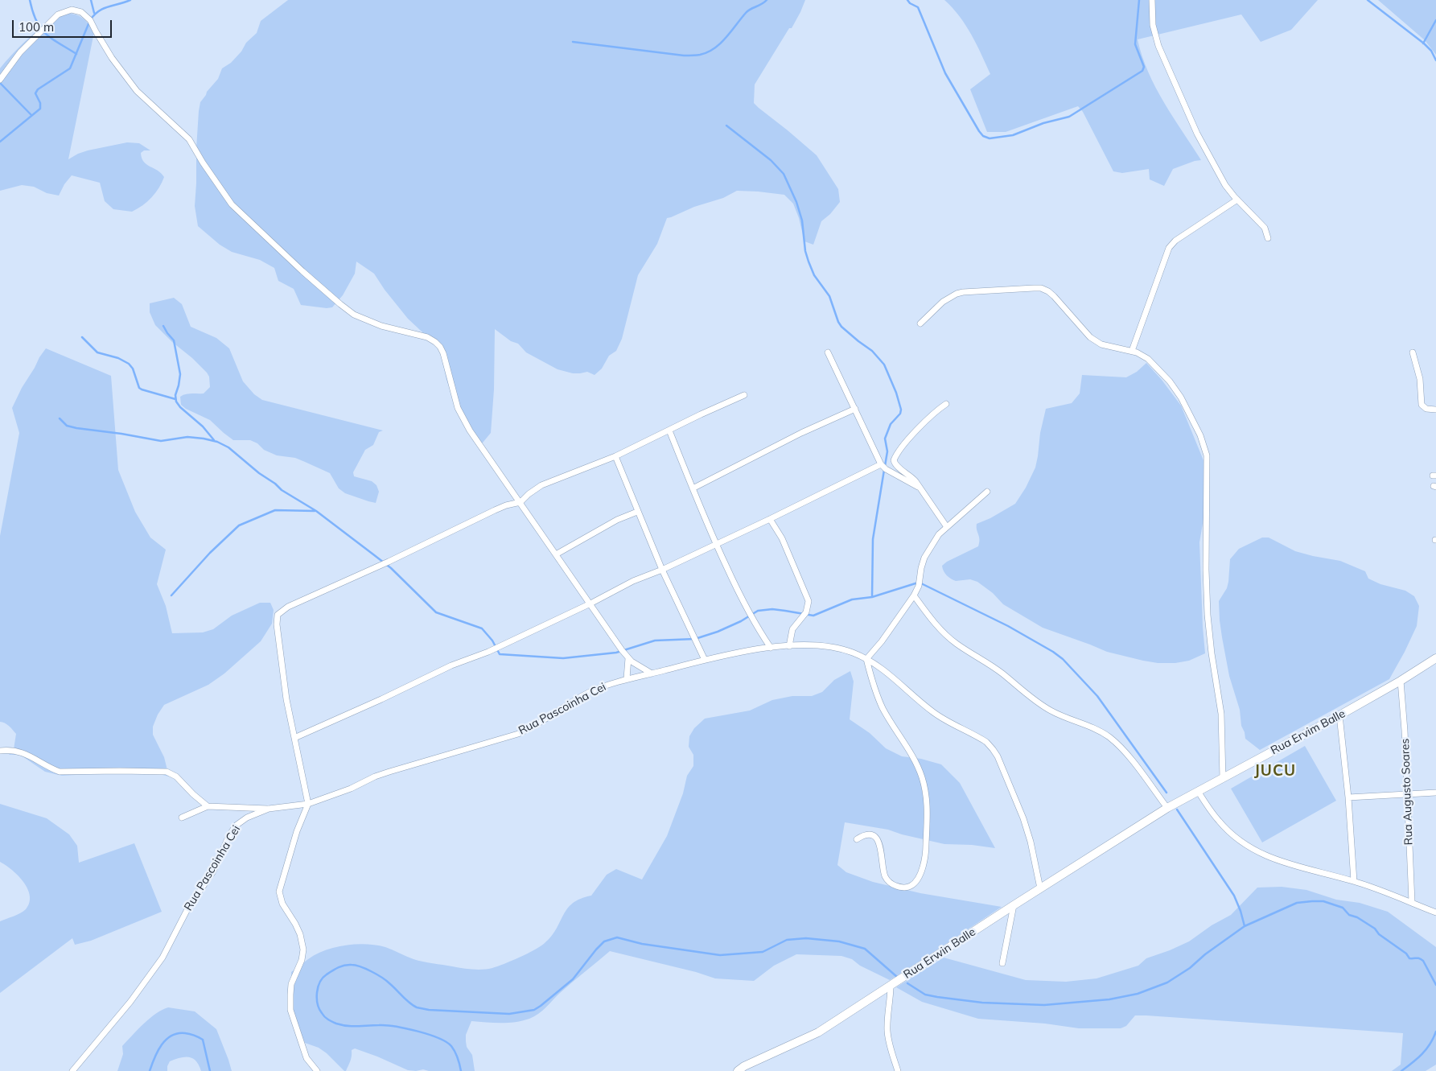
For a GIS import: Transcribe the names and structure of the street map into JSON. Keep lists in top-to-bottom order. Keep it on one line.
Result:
{"streets":{"street":["Rua Pascoinha Cei","Rua Ervim Balle","Rua Augusto Soares","Rua Erwin Balle"]},"crossings":[["Rua Pascoinha Cei","Rua Erwin Balle"],["Rua Ervim Balle","Rua Augusto Soares"],["Rua Ervim Balle","Rua Erwin Balle"]],"districts":["JUCU"],"scale_bar":"100 m"}
